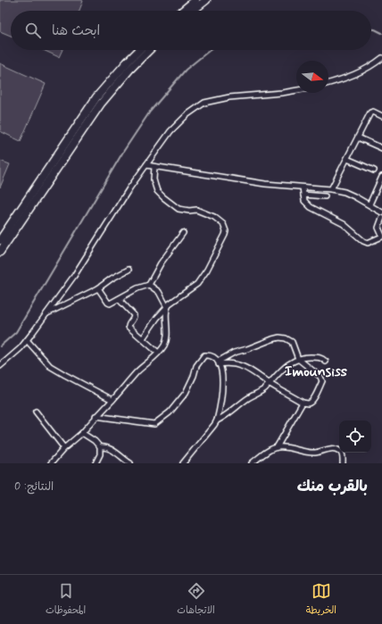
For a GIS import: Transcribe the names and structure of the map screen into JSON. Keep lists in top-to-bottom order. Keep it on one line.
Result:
{"districts":["Imounsiss"],"north":"right","page":{"search":"ابحث هنا","heading":["بالقرب منك","النتائج: 0"],"nav":["الخريطة","الاتجاهات","المحفوظات"]}}
